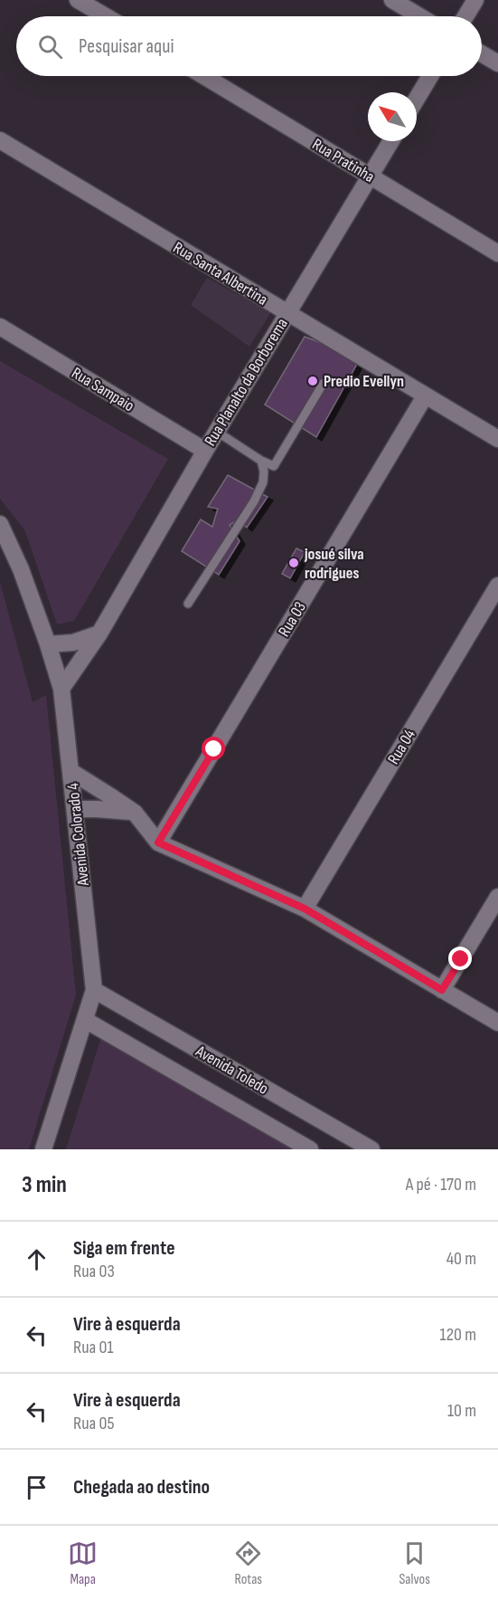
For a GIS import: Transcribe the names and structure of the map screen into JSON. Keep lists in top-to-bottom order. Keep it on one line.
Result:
{"streets":{"street":["Rua Pratinha","Rua Santa Albertina","Rua Planalto da Borborema","Rua Sampaio","Rua 03","Rua 04","Avenida Colorado 4","Avenida Toledo"]},"crossings":[["Rua Pratinha","Rua Planalto da Borborema"],["Rua Santa Albertina","Rua Planalto da Borborema"],["Rua Santa Albertina","Rua 03"],["Rua Planalto da Borborema","Rua Sampaio"],["Rua Planalto da Borborema","Avenida Colorado 4"],["Avenida Colorado 4","Avenida Toledo"]],"places":["Predio Evellyn","josué silva rodrigues"],"north":"top left","page":{"search":"Pesquisar aqui","heading":["3 min","A pé · 170 m"],"list":[["Siga em frente","Rua 03","40 m"],["Vire à esquerda","Rua 01","120 m"],["Vire à esquerda","Rua 05","10 m"],"Chegada ao destino"],"nav":["Mapa","Rotas","Salvos"]}}
